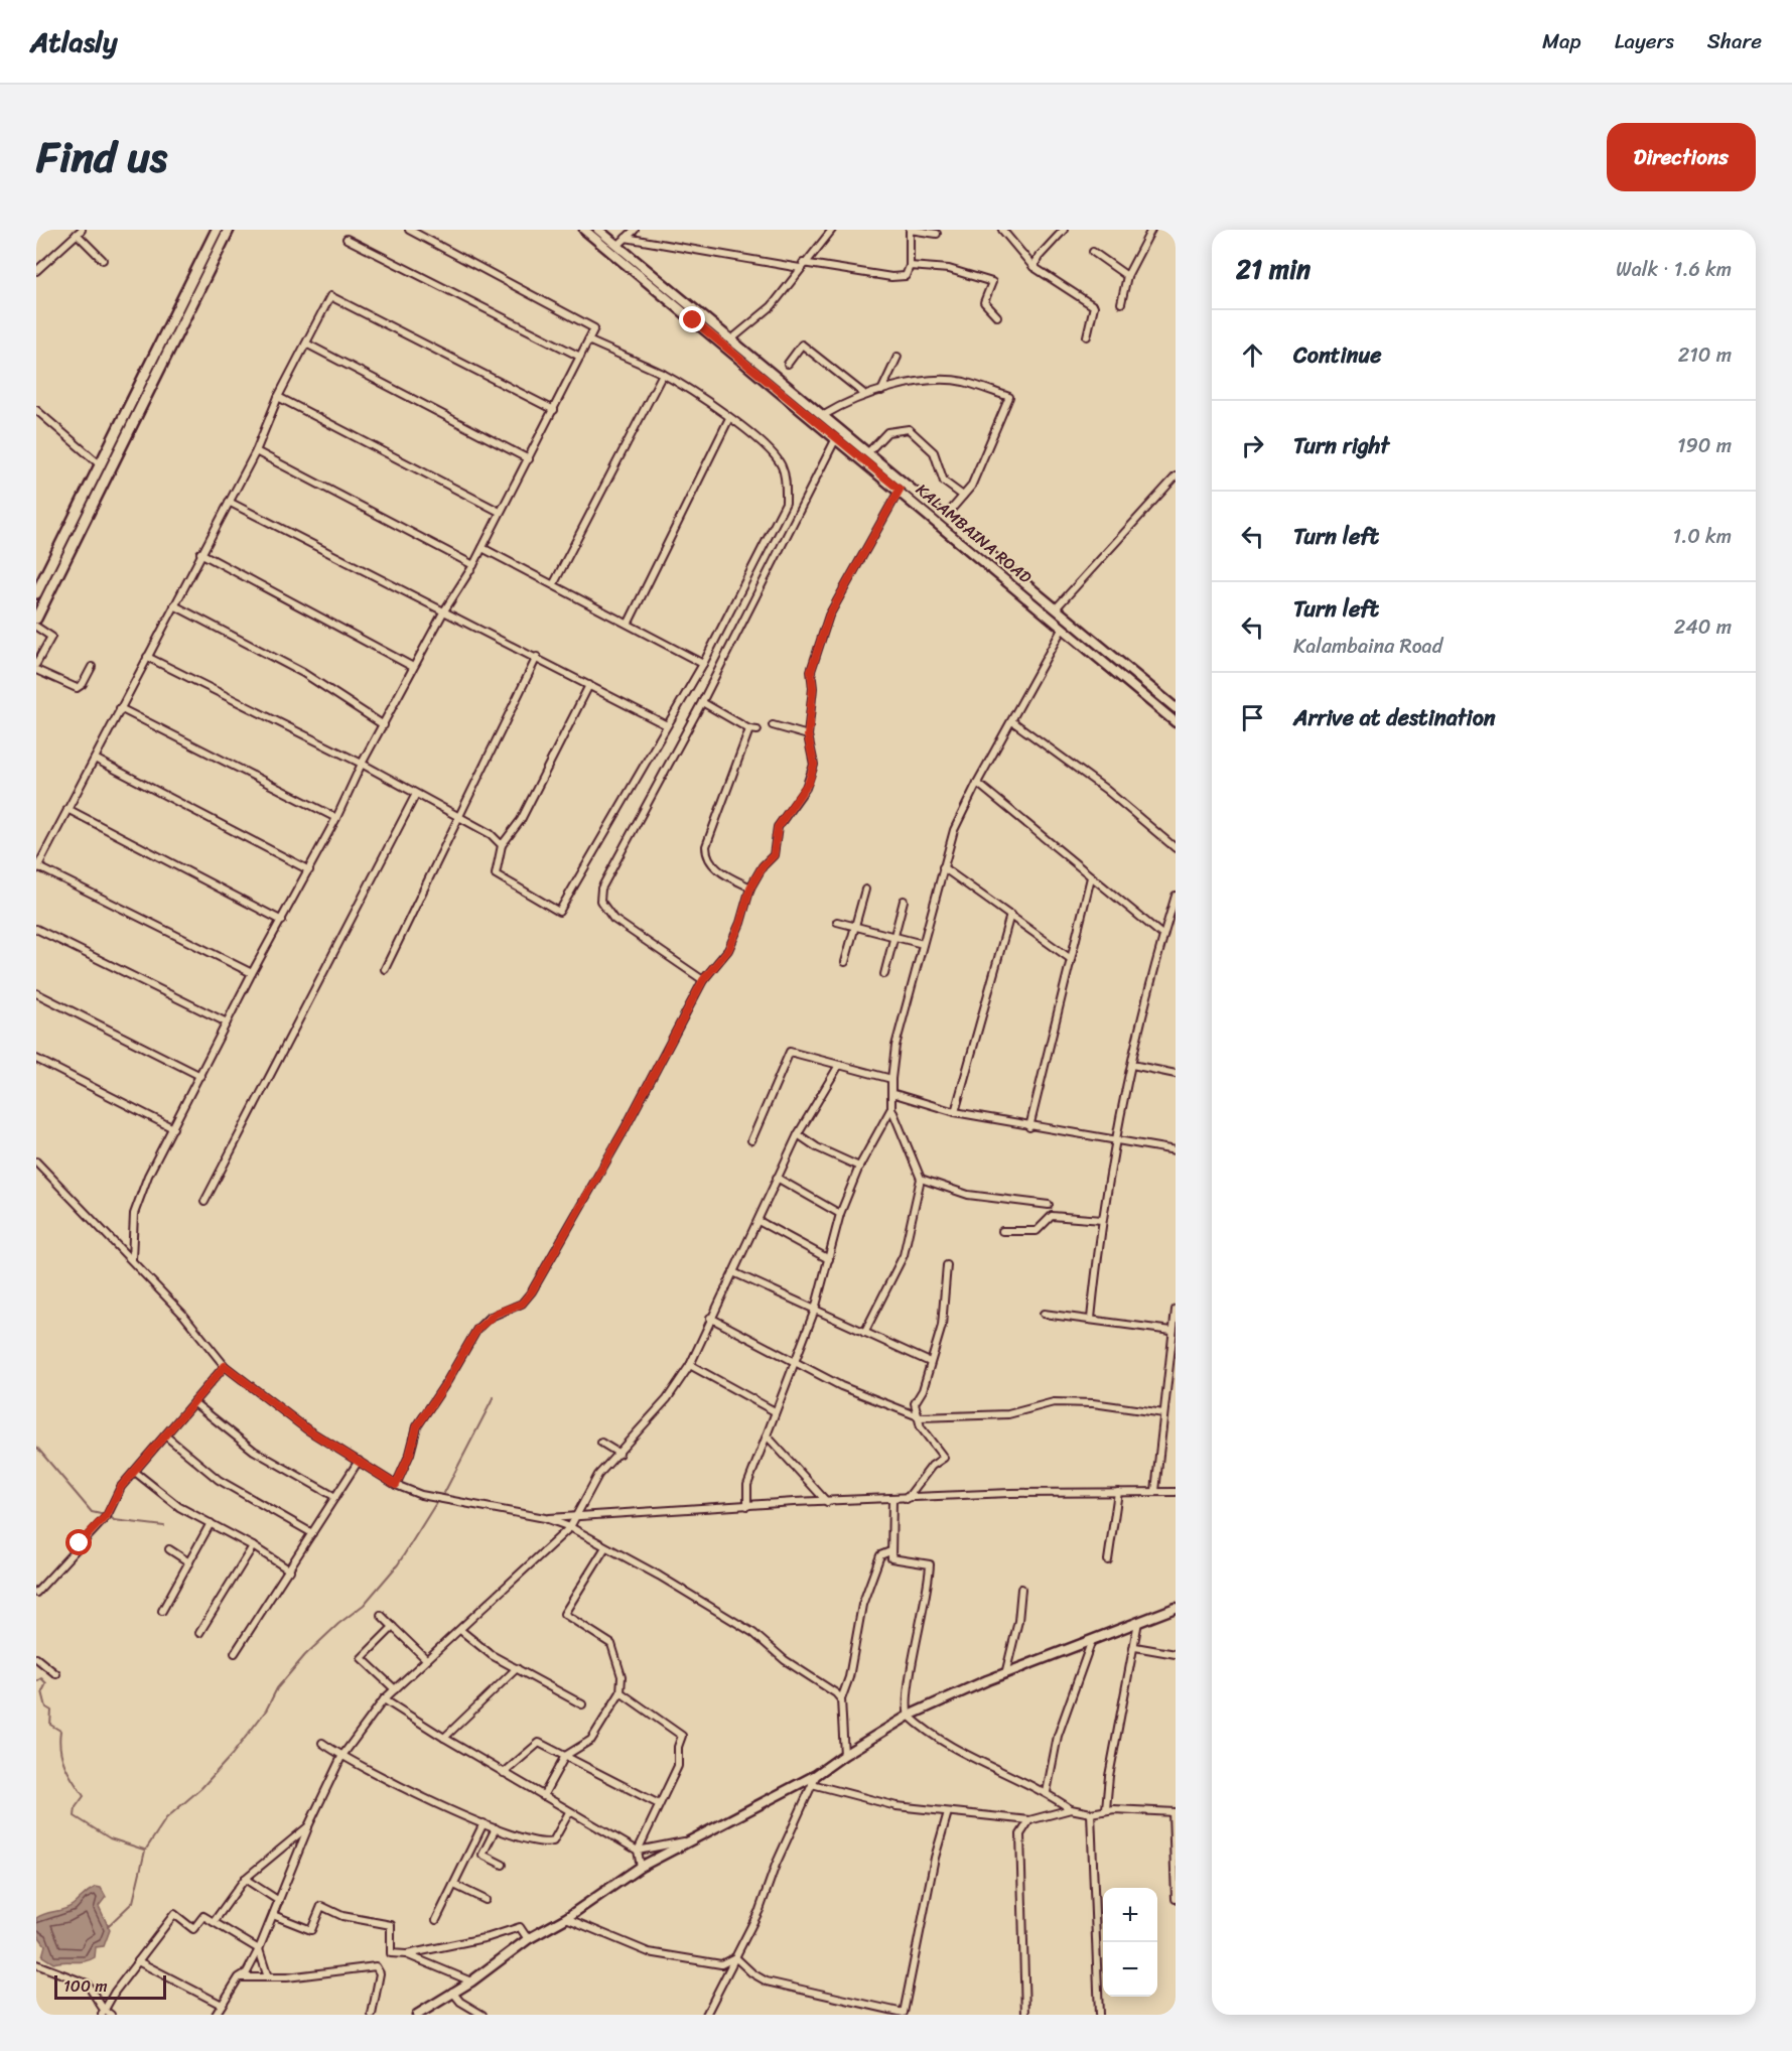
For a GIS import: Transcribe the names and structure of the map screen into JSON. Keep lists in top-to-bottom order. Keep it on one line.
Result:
{"streets":{"main road":["KALAMBAINA ROAD"]},"scale_bar":"100 m","page":{"header":"Atlasly","nav":["Map","Layers","Share"],"title":"Find us","buttons":"Directions","heading":["21 min","Walk · 1.6 km"],"list":[["Continue","210 m"],["Turn right","190 m"],["Turn left","1.0 km"],["Turn left","Kalambaina Road","240 m"],"Arrive at destination"],"map_buttons":["+","−"],"scale":"100 m"}}
